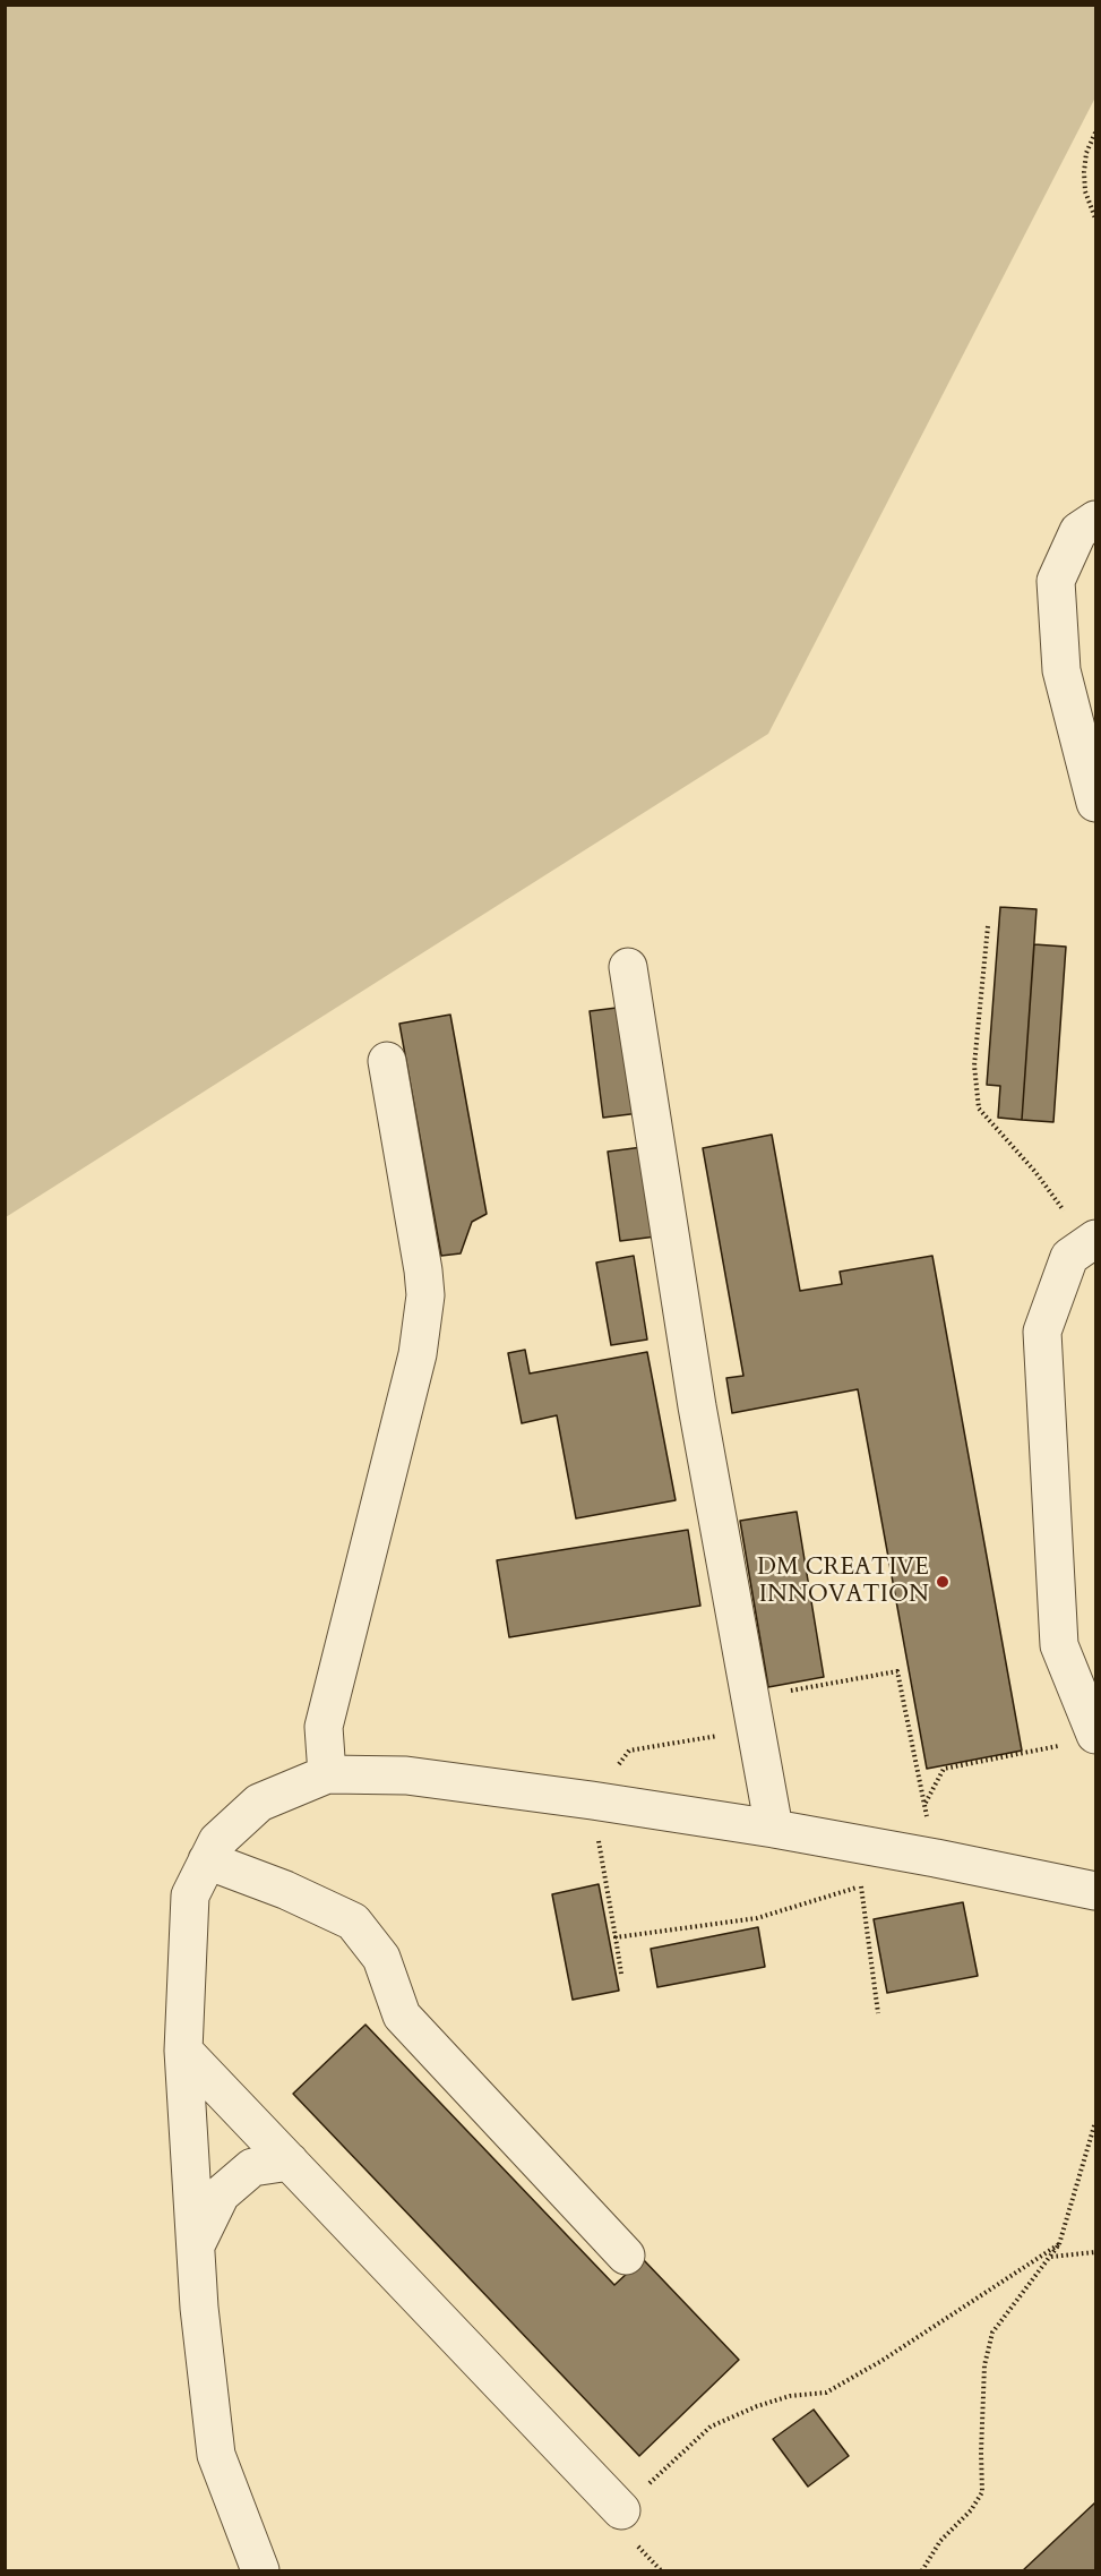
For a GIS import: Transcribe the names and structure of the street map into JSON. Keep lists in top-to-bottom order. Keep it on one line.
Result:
{"places":["DM CREATIVE INNOVATION"]}
